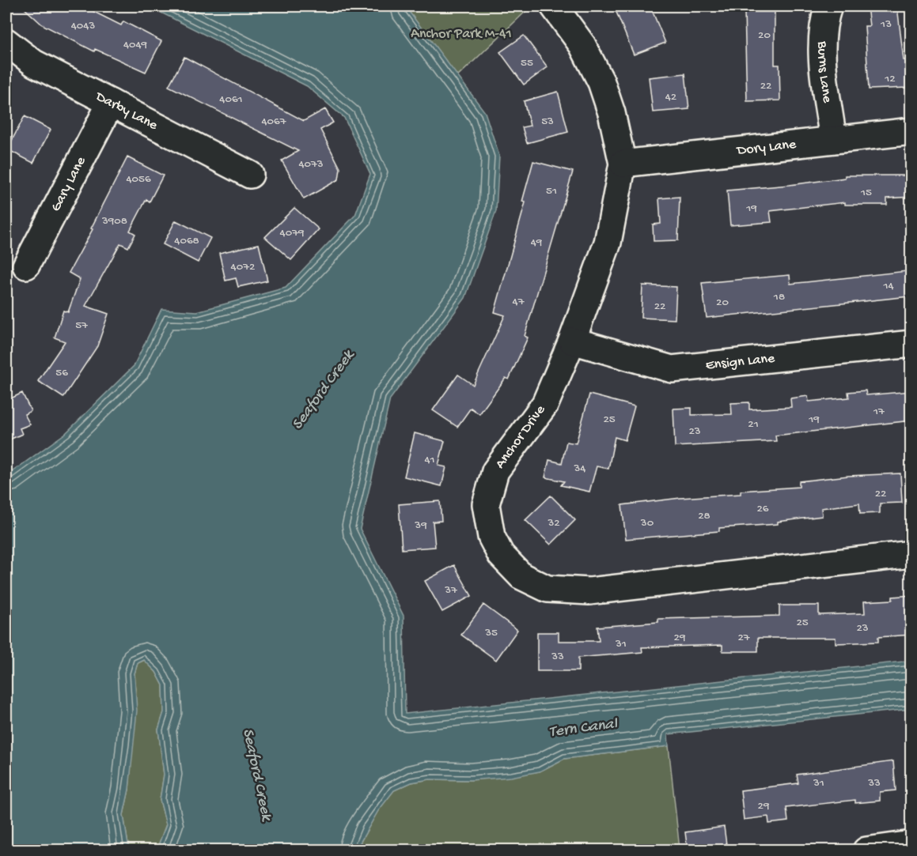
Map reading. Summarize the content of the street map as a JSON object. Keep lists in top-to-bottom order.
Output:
{
  "streets": {
    "street": [
      "Burns Lane",
      "Darby Lane",
      "Dory Lane",
      "Gary Lane",
      "Ensign Lane",
      "Anchor Drive"
    ]
  },
  "crossings": [
    ["Burns Lane", "Dory Lane"],
    ["Darby Lane", "Gary Lane"],
    ["Dory Lane", "Anchor Drive"],
    ["Ensign Lane", "Anchor Drive"]
  ],
  "water": ["Seaford Creek", "Tern Canal"],
  "parks": ["Anchor Park M-41"],
  "house_numbers": [
    "13",
    "4043",
    "20",
    "4049",
    "55",
    "12",
    "22",
    "42",
    "4061",
    "4067",
    "53",
    "4073",
    "4056",
    "51",
    "15",
    "19",
    "3908",
    "4079",
    "4068",
    "49",
    "4072",
    "14",
    "18",
    "47",
    "20",
    "22",
    "57",
    "56",
    "17",
    "25",
    "19",
    "21",
    "23",
    "41",
    "34",
    "22",
    "26",
    "28",
    "32",
    "30",
    "39",
    "37",
    "25",
    "23",
    "35",
    "29",
    "27",
    "31",
    "33",
    "31",
    "33",
    "29"
  ]
}
